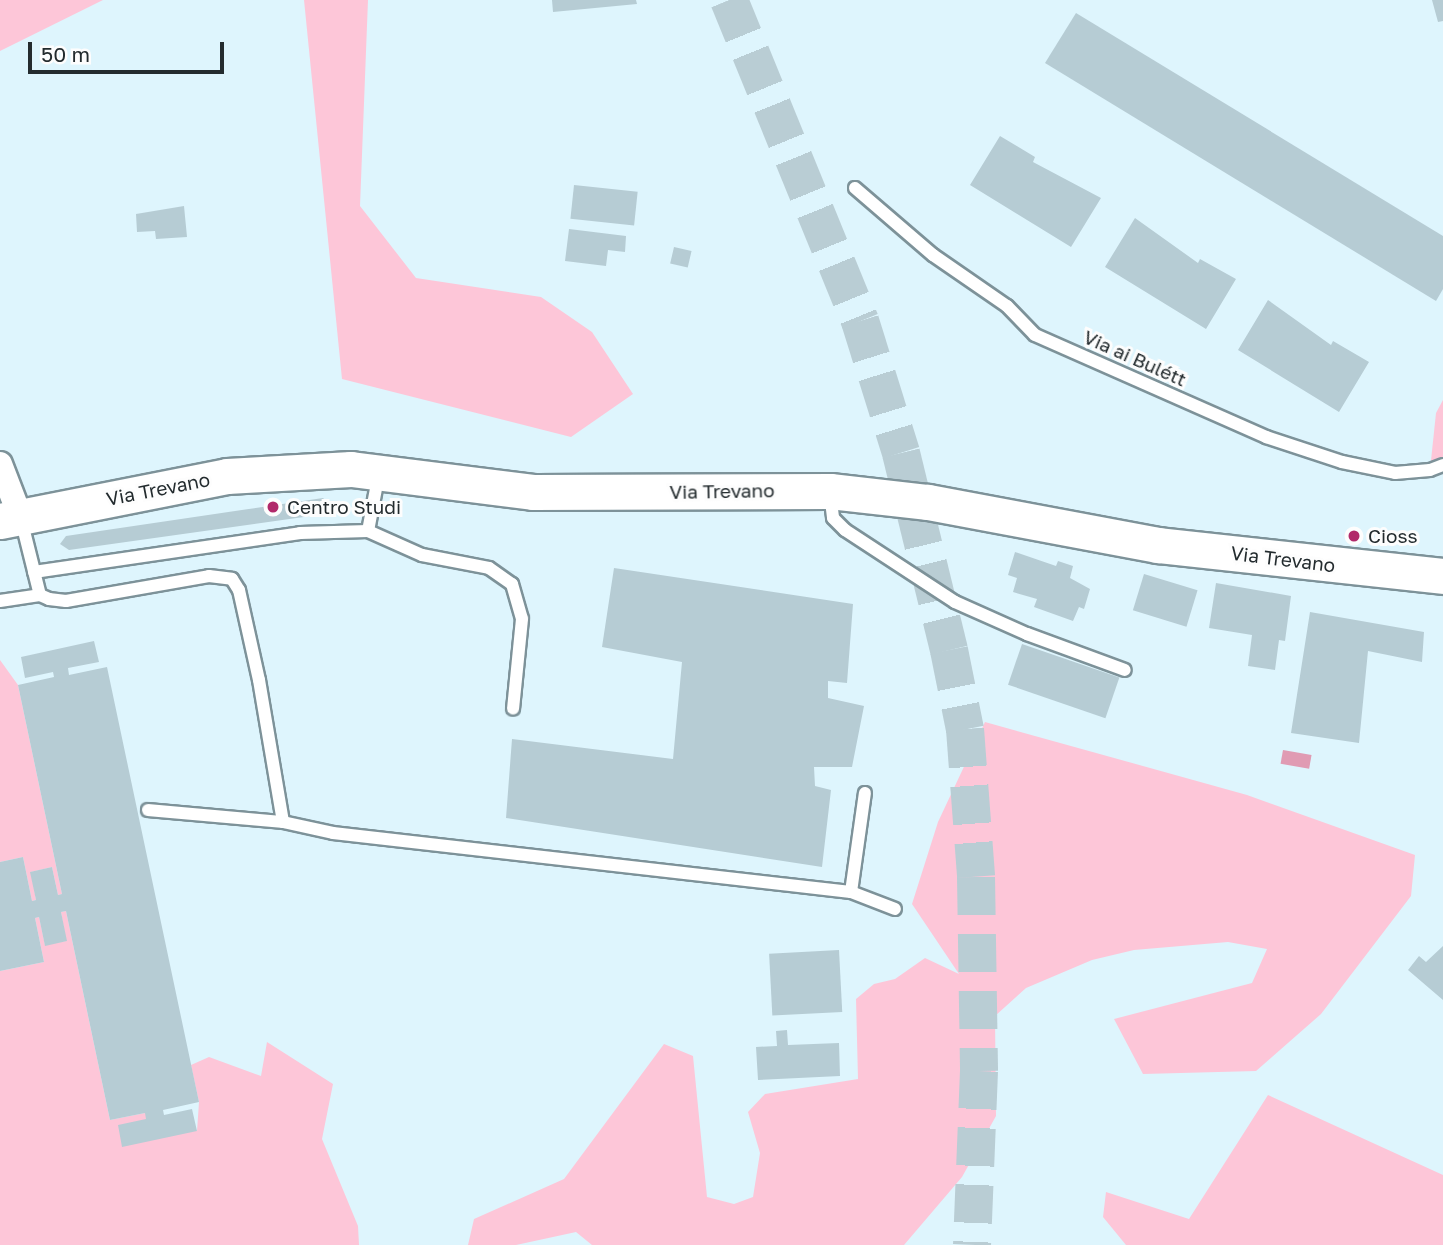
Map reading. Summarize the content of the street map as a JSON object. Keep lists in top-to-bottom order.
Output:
{
  "streets": {
    "main road": ["Via Trevano"],
    "lane": ["Via ai Bulétt"]
  },
  "places": ["Centro Studi", "Cioss"],
  "scale_bar": "50 m"
}
